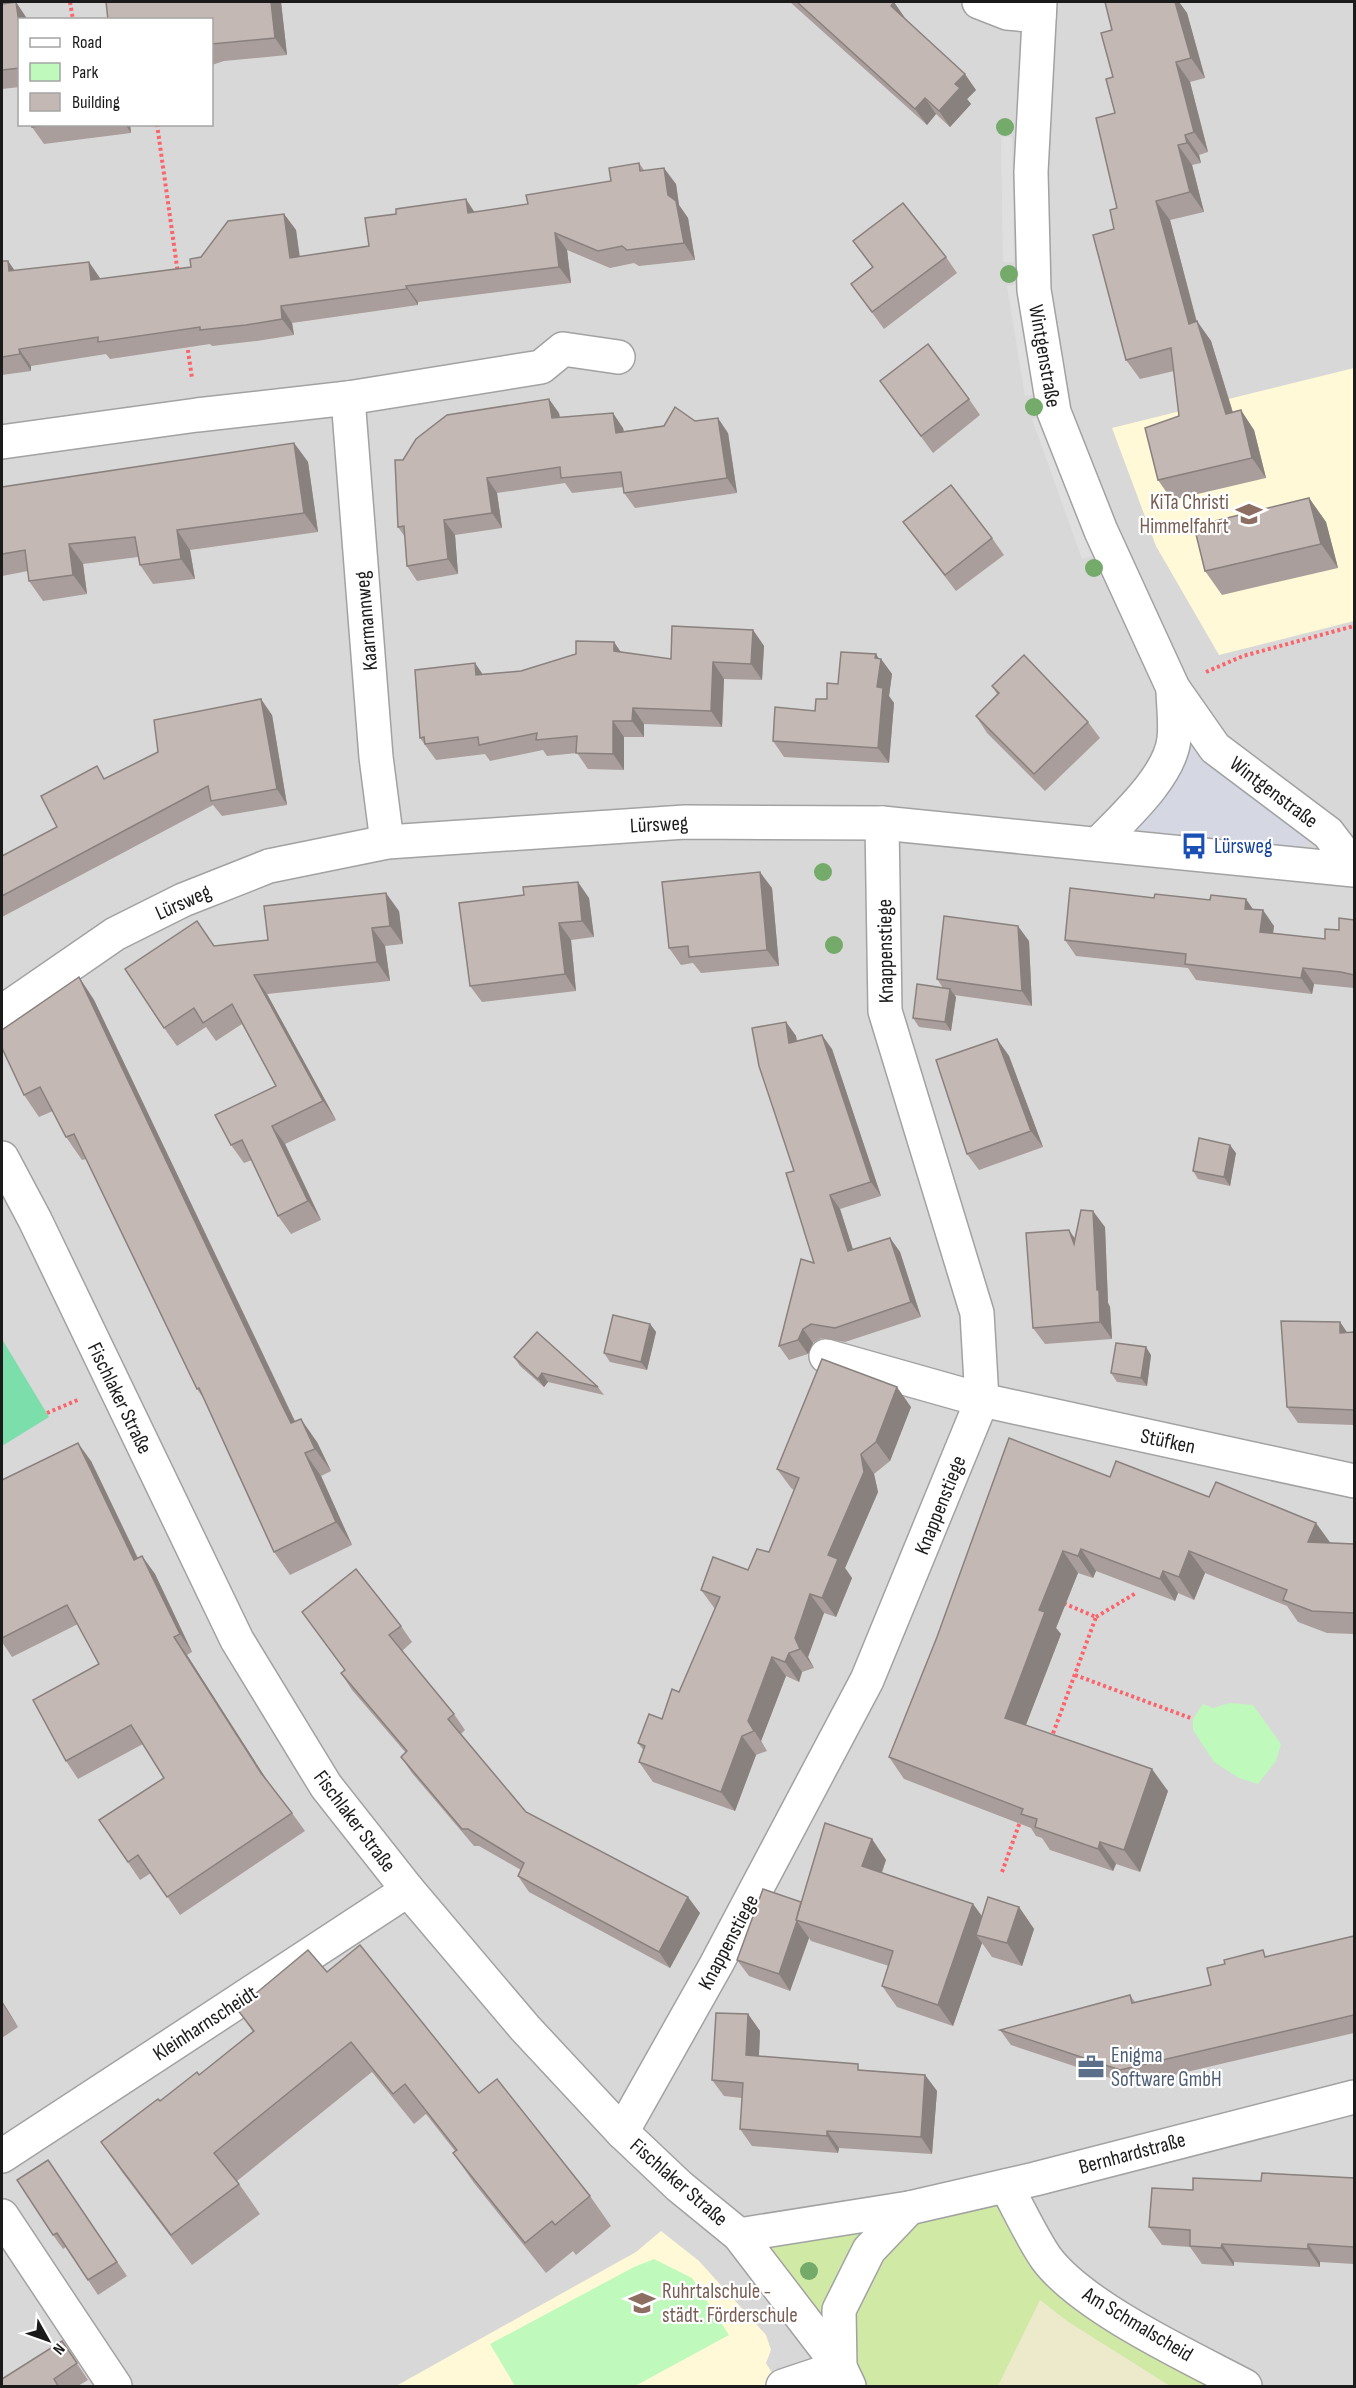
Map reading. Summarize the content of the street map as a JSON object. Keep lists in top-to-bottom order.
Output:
{
  "streets": {
    "street": [
      "Wintgenstraße",
      "Kaarmannweg",
      "Lürsweg",
      "Knappenstiege",
      "Fischlaker Straße",
      "Stüfken",
      "Kleinharnscheidt",
      "Bernhardstraße",
      "Am Schmalscheid"
    ]
  },
  "crossings": [
    ["Wintgenstraße", "Lürsweg"],
    ["Kaarmannweg", "Lürsweg"],
    ["Lürsweg", "Knappenstiege"],
    ["Knappenstiege", "Fischlaker Straße"],
    ["Knappenstiege", "Stüfken"],
    ["Fischlaker Straße", "Kleinharnscheidt"],
    ["Fischlaker Straße", "Bernhardstraße"],
    ["Bernhardstraße", "Am Schmalscheid"]
  ],
  "places": {
    "school or university": ["KiTa Christi Himmelfahrt", "Ruhrtalschule - städt. Förderschule"],
    "bus stop": ["Lürsweg"],
    "office": ["Enigma Software GmbH"]
  },
  "legend": ["Road", "Park", "Building"],
  "north": "bottom right"
}
